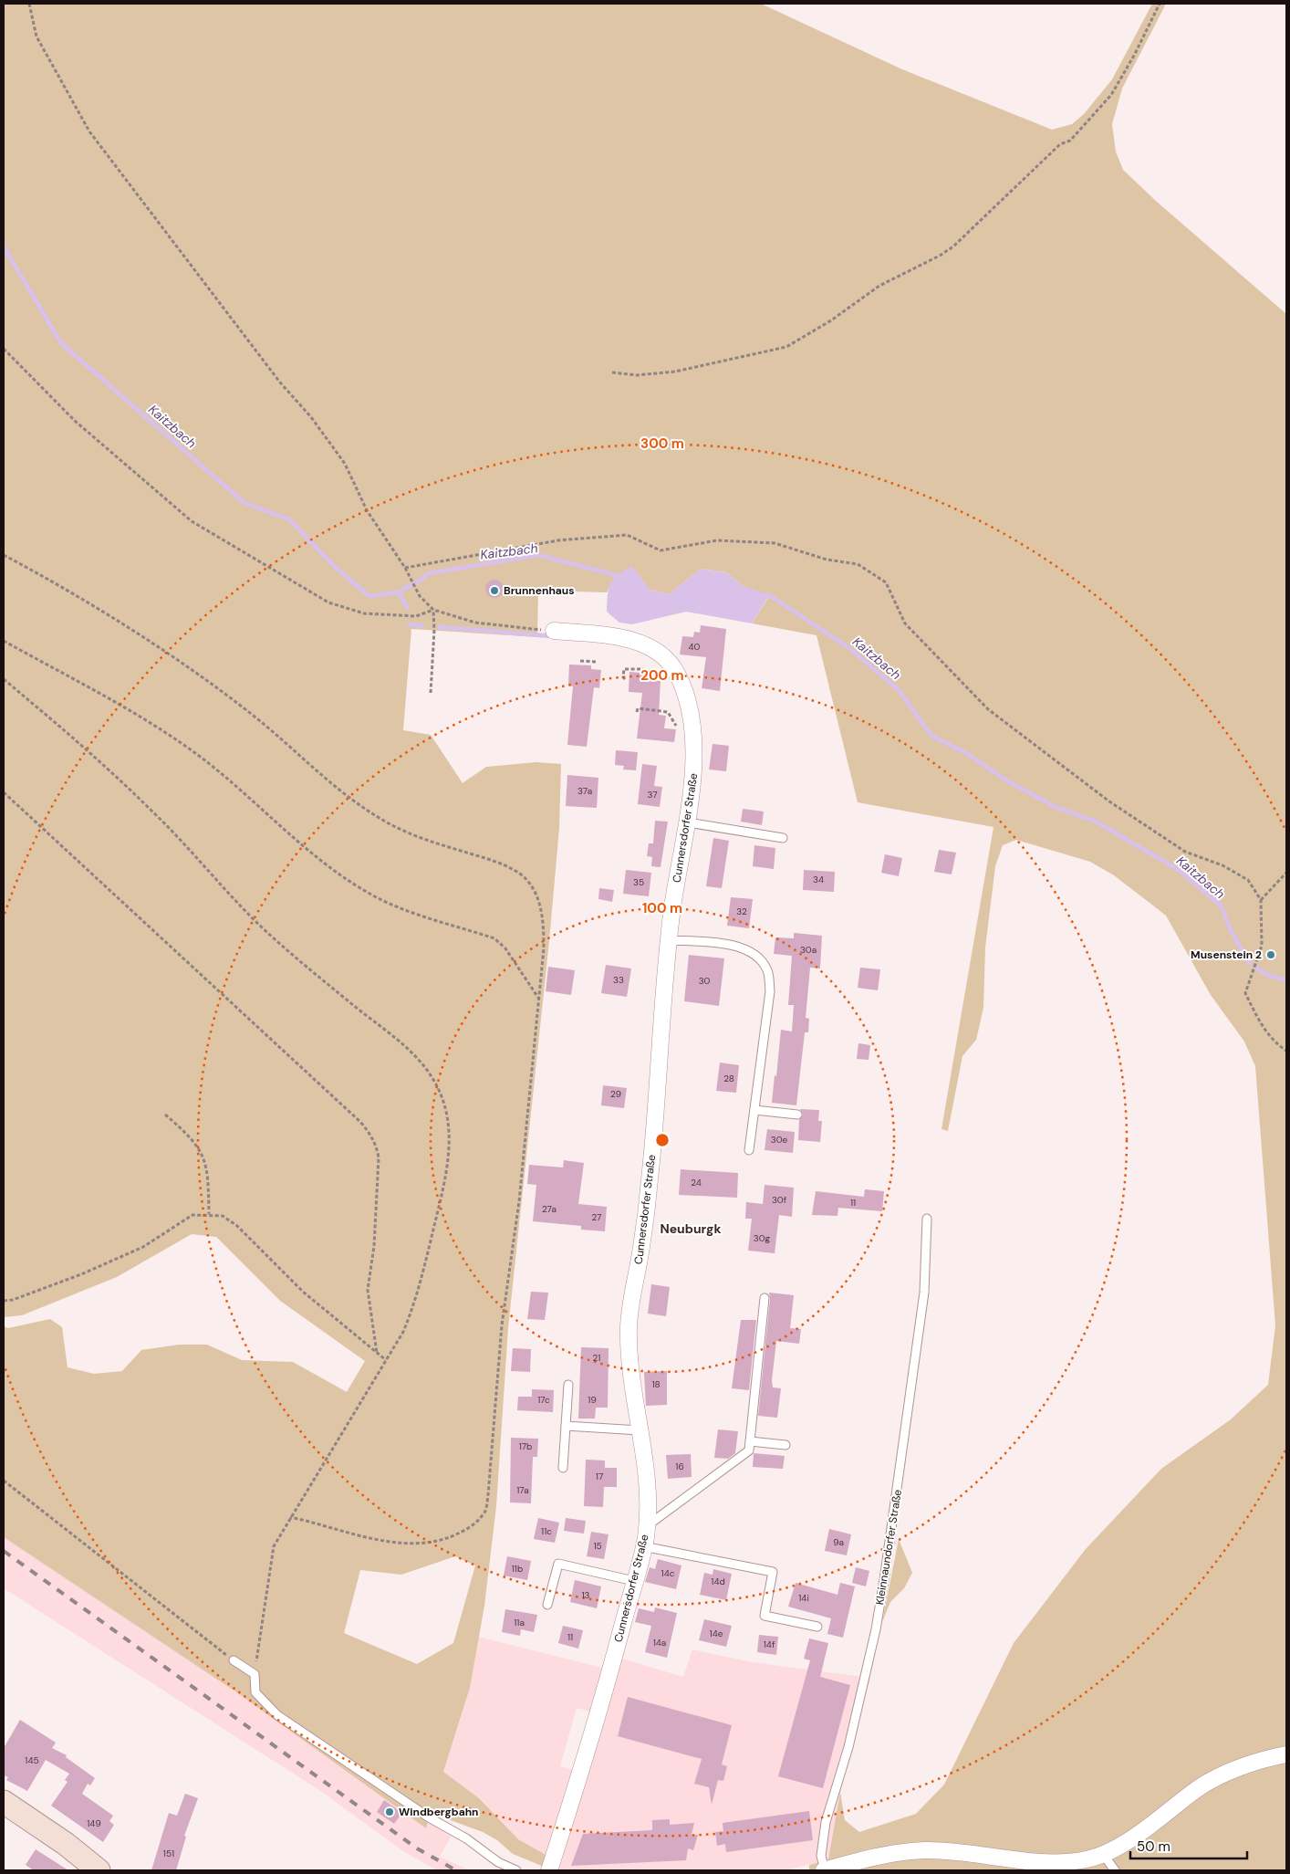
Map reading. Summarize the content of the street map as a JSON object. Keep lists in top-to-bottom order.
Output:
{
  "streets": {
    "street": ["Cunnersdorfer Straße", "Kleinnaundorfer Straße"]
  },
  "districts": ["Neuburgk"],
  "water": ["Kaitzbach"],
  "places": ["Brunnenhaus", "Musenstein 2", "Windbergbahn"],
  "house_numbers": [
    "40",
    "37a",
    "37",
    "34",
    "35",
    "32",
    "30a",
    "33",
    "30",
    "28",
    "29",
    "30e",
    "24",
    "30f",
    "11",
    "27a",
    "27",
    "30g",
    "21",
    "18",
    "17c",
    "19",
    "17b",
    "16",
    "17",
    "17a",
    "11c",
    "9a",
    "15",
    "11b",
    "14c",
    "14d",
    "13",
    "14i",
    "11a",
    "14e",
    "11",
    "14a",
    "14f",
    "145",
    "149",
    "151"
  ],
  "scale_bar": "50 m",
  "rings": ["300 m", "200 m", "100 m"]
}
